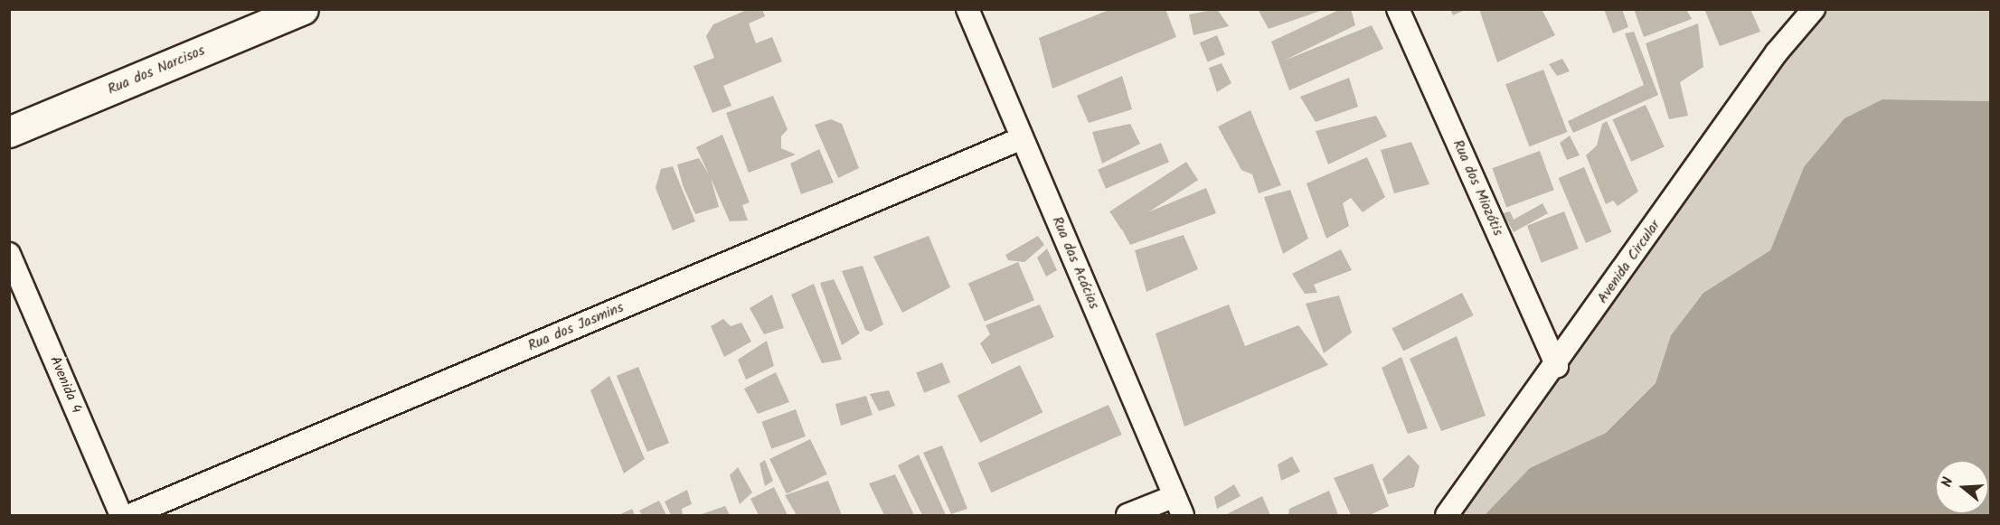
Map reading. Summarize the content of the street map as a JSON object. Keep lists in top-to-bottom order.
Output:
{
  "streets": {
    "street": [
      "Rua dos Narcisos",
      "Rua dos Miozótis",
      "Avenida Circular",
      "Rua das Acácias",
      "Rua dos Jasmins",
      "Avenida 4"
    ]
  },
  "crossings": [
    ["Rua dos Miozótis", "Avenida Circular"],
    ["Rua das Acácias", "Rua dos Jasmins"]
  ],
  "north": "left"
}
